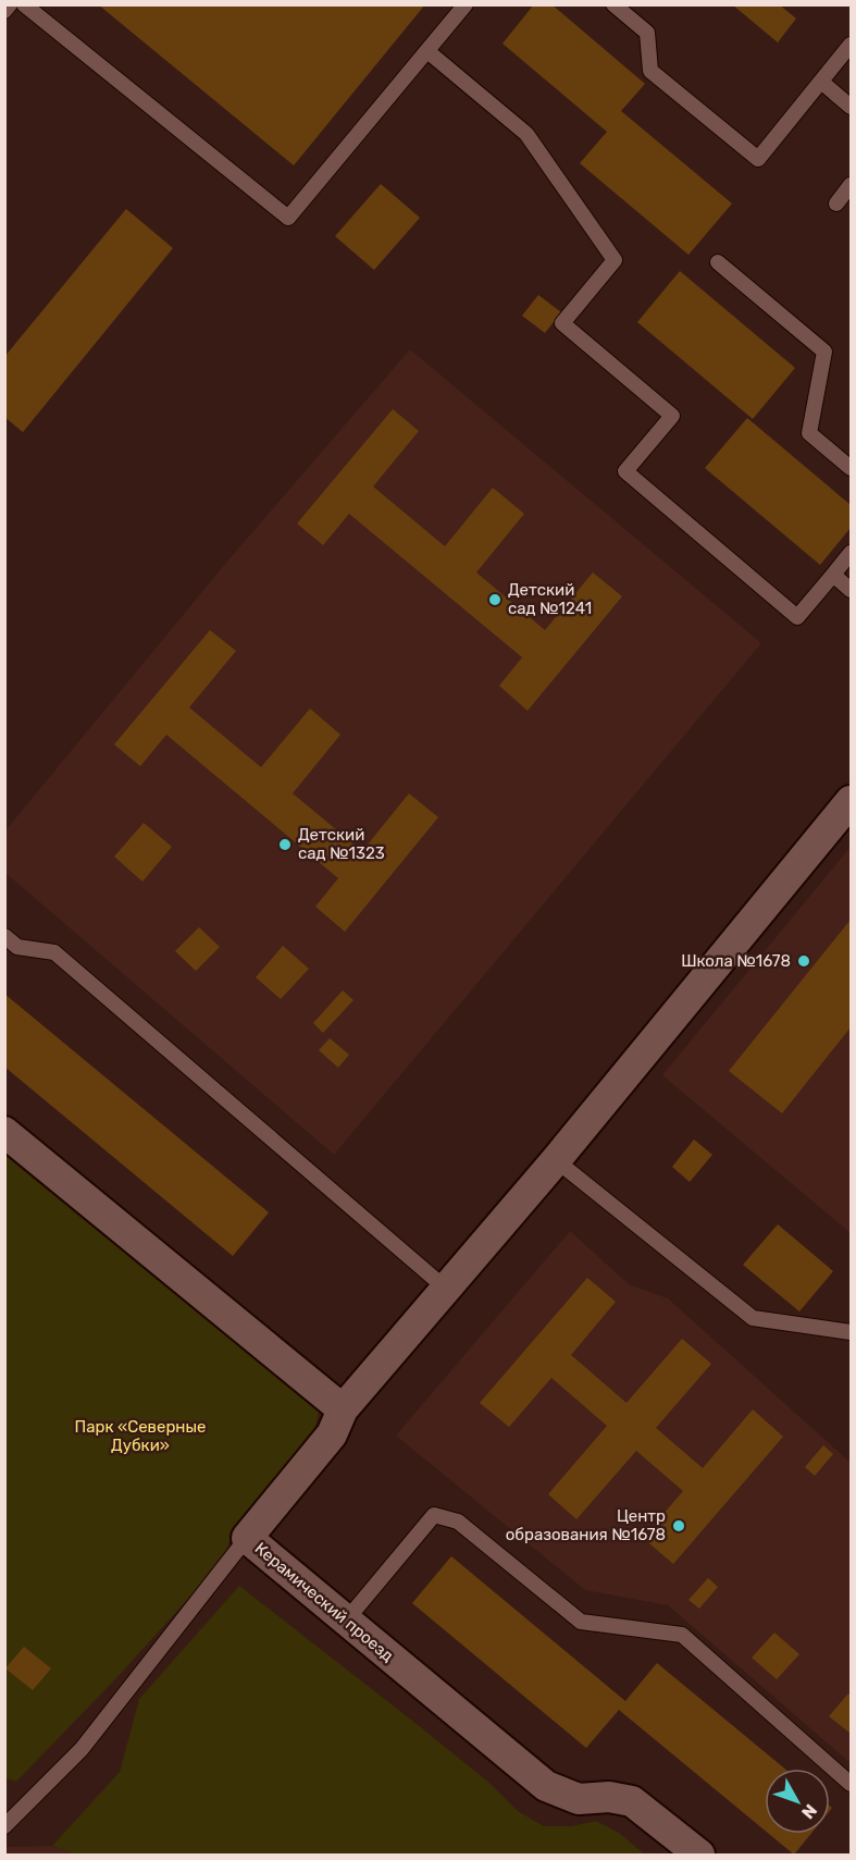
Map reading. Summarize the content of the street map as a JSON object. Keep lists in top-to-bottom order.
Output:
{
  "streets": {
    "street": ["Керамический проезд"]
  },
  "parks": ["Парк «Северные Дубки»"],
  "places": [
    "Детский сад №1241",
    "Детский сад №1323",
    "Школа №1678",
    "Центр образования №1678"
  ],
  "north": "bottom right"
}
